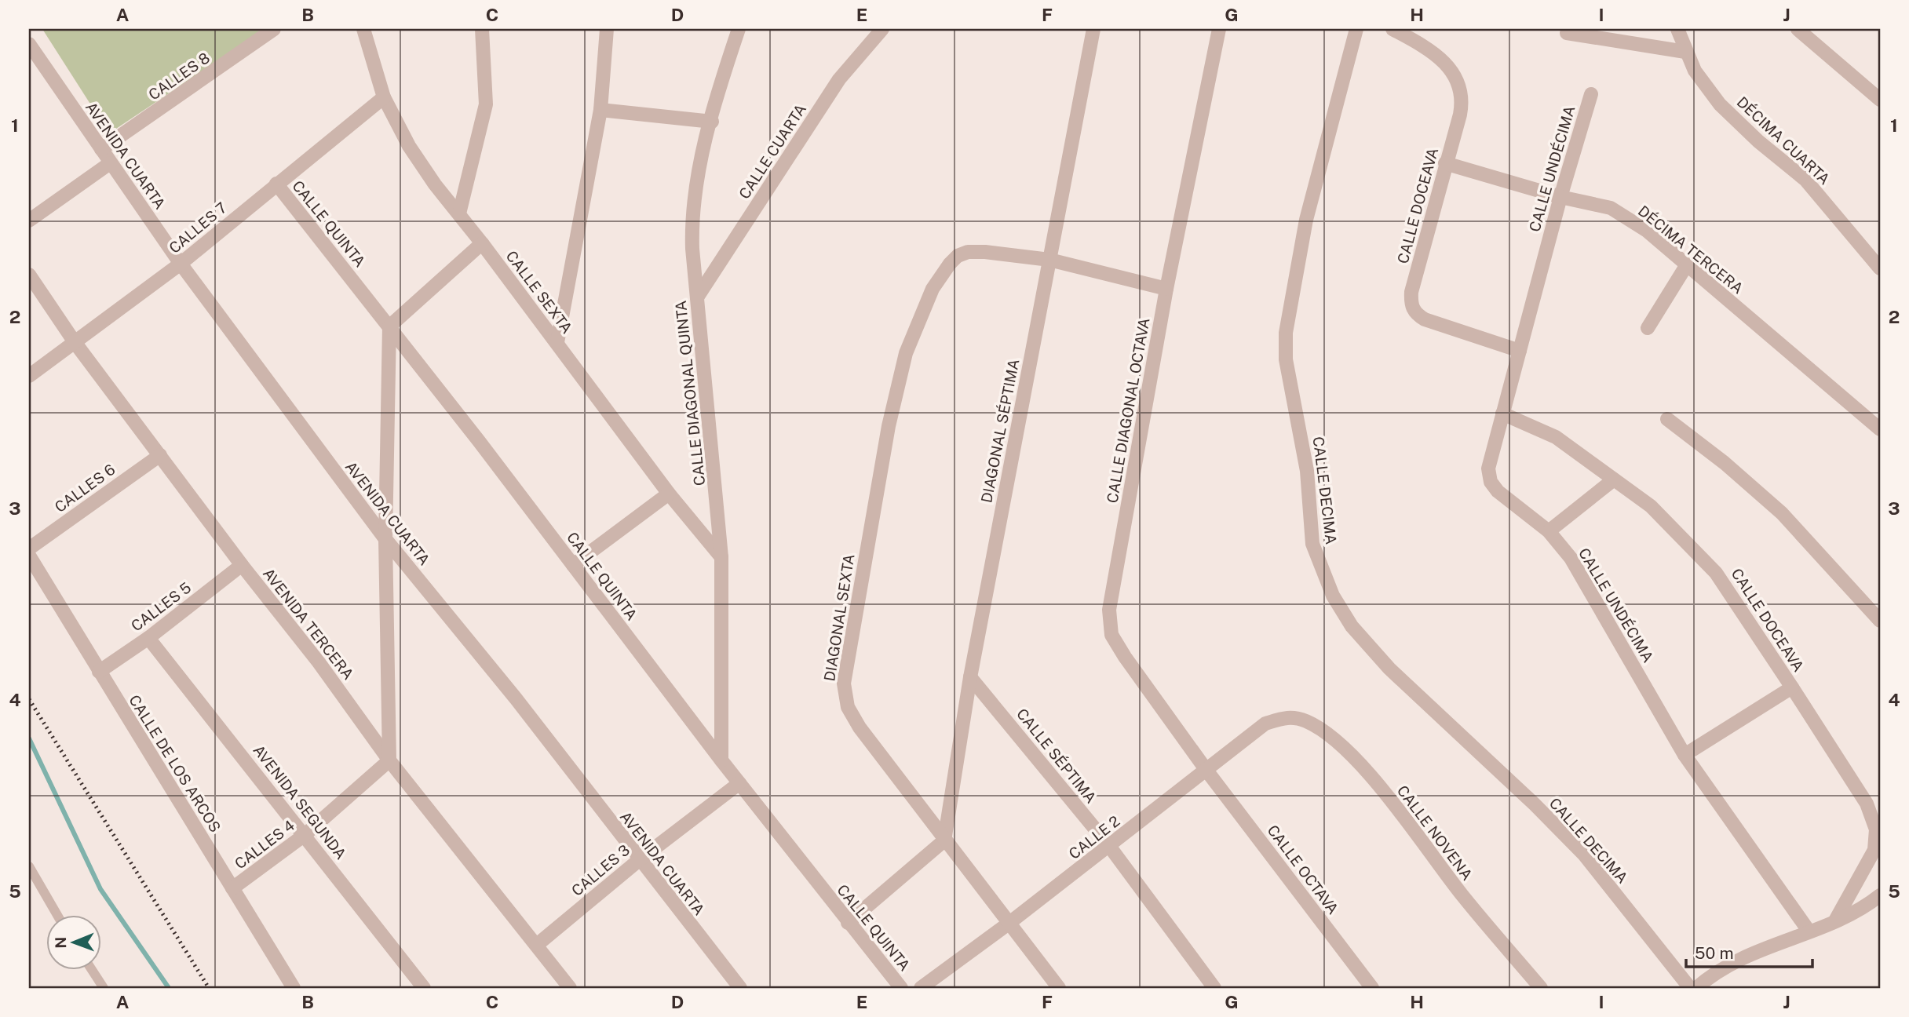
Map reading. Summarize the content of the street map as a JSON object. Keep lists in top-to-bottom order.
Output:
{
  "streets": {
    "street": [
      "CALLES 8",
      "DÉCIMA CUARTA",
      "CALLE CUARTA",
      "AVENIDA CUARTA",
      "CALLE UNDÉCIMA",
      "CALLE DOCEAVA",
      "CALLE QUINTA",
      "CALLES 7",
      "DÉCIMA TERCERA",
      "CALLE SEXTA",
      "CALLE DIAGONAL QUINTA",
      "CALLE DIAGONAL OCTAVA",
      "DIAGONAL SÉPTIMA",
      "CALLES 6",
      "CALLE DECIMA",
      "CALLES 5",
      "DIAGONAL SEXTA",
      "AVENIDA TERCERA",
      "CALLE SÉPTIMA",
      "CALLE DE LOS ARCOS",
      "AVENIDA SEGUNDA",
      "CALLE NOVENA",
      "CALLE 2",
      "CALLES 4",
      "CALLE OCTAVA",
      "CALLES 3"
    ]
  },
  "crossings": [
    ["CALLES 8", "AVENIDA CUARTA"],
    ["CALLE CUARTA", "CALLE DIAGONAL QUINTA"],
    ["AVENIDA CUARTA", "CALLES 7"],
    ["AVENIDA CUARTA", "CALLES 3"],
    ["CALLE UNDÉCIMA", "CALLE DOCEAVA"],
    ["CALLE UNDÉCIMA", "DÉCIMA TERCERA"],
    ["CALLE DOCEAVA", "DÉCIMA TERCERA"],
    ["CALLE QUINTA", "CALLES 7"],
    ["CALLE QUINTA", "CALLE DIAGONAL QUINTA"],
    ["CALLE QUINTA", "CALLES 3"],
    ["CALLES 7", "CALLE SEXTA"],
    ["CALLES 7", "AVENIDA TERCERA"],
    ["CALLE SEXTA", "CALLE DIAGONAL QUINTA"],
    ["CALLE DIAGONAL OCTAVA", "DIAGONAL SEXTA"],
    ["CALLE DIAGONAL OCTAVA", "CALLE 2"],
    ["CALLE DIAGONAL OCTAVA", "CALLE OCTAVA"],
    ["DIAGONAL SÉPTIMA", "DIAGONAL SEXTA"],
    ["DIAGONAL SÉPTIMA", "CALLE SÉPTIMA"],
    ["CALLES 6", "AVENIDA TERCERA"],
    ["CALLES 5", "AVENIDA TERCERA"],
    ["CALLES 5", "CALLE DE LOS ARCOS"],
    ["CALLES 5", "AVENIDA SEGUNDA"],
    ["DIAGONAL SEXTA", "CALLE 2"],
    ["AVENIDA TERCERA", "CALLES 4"],
    ["AVENIDA TERCERA", "CALLES 3"],
    ["CALLE SÉPTIMA", "CALLE 2"],
    ["CALLE DE LOS ARCOS", "CALLES 4"],
    ["AVENIDA SEGUNDA", "CALLES 4"],
    ["CALLE NOVENA", "CALLE 2"],
    ["CALLE 2", "CALLE OCTAVA"]
  ],
  "scale_bar": "50 m",
  "north": "left",
  "grid": {
    "columns": [
      "A",
      "B",
      "C",
      "D",
      "E",
      "F",
      "G",
      "H",
      "I",
      "J"
    ],
    "rows": [
      "1",
      "2",
      "3",
      "4",
      "5"
    ]
  }
}
